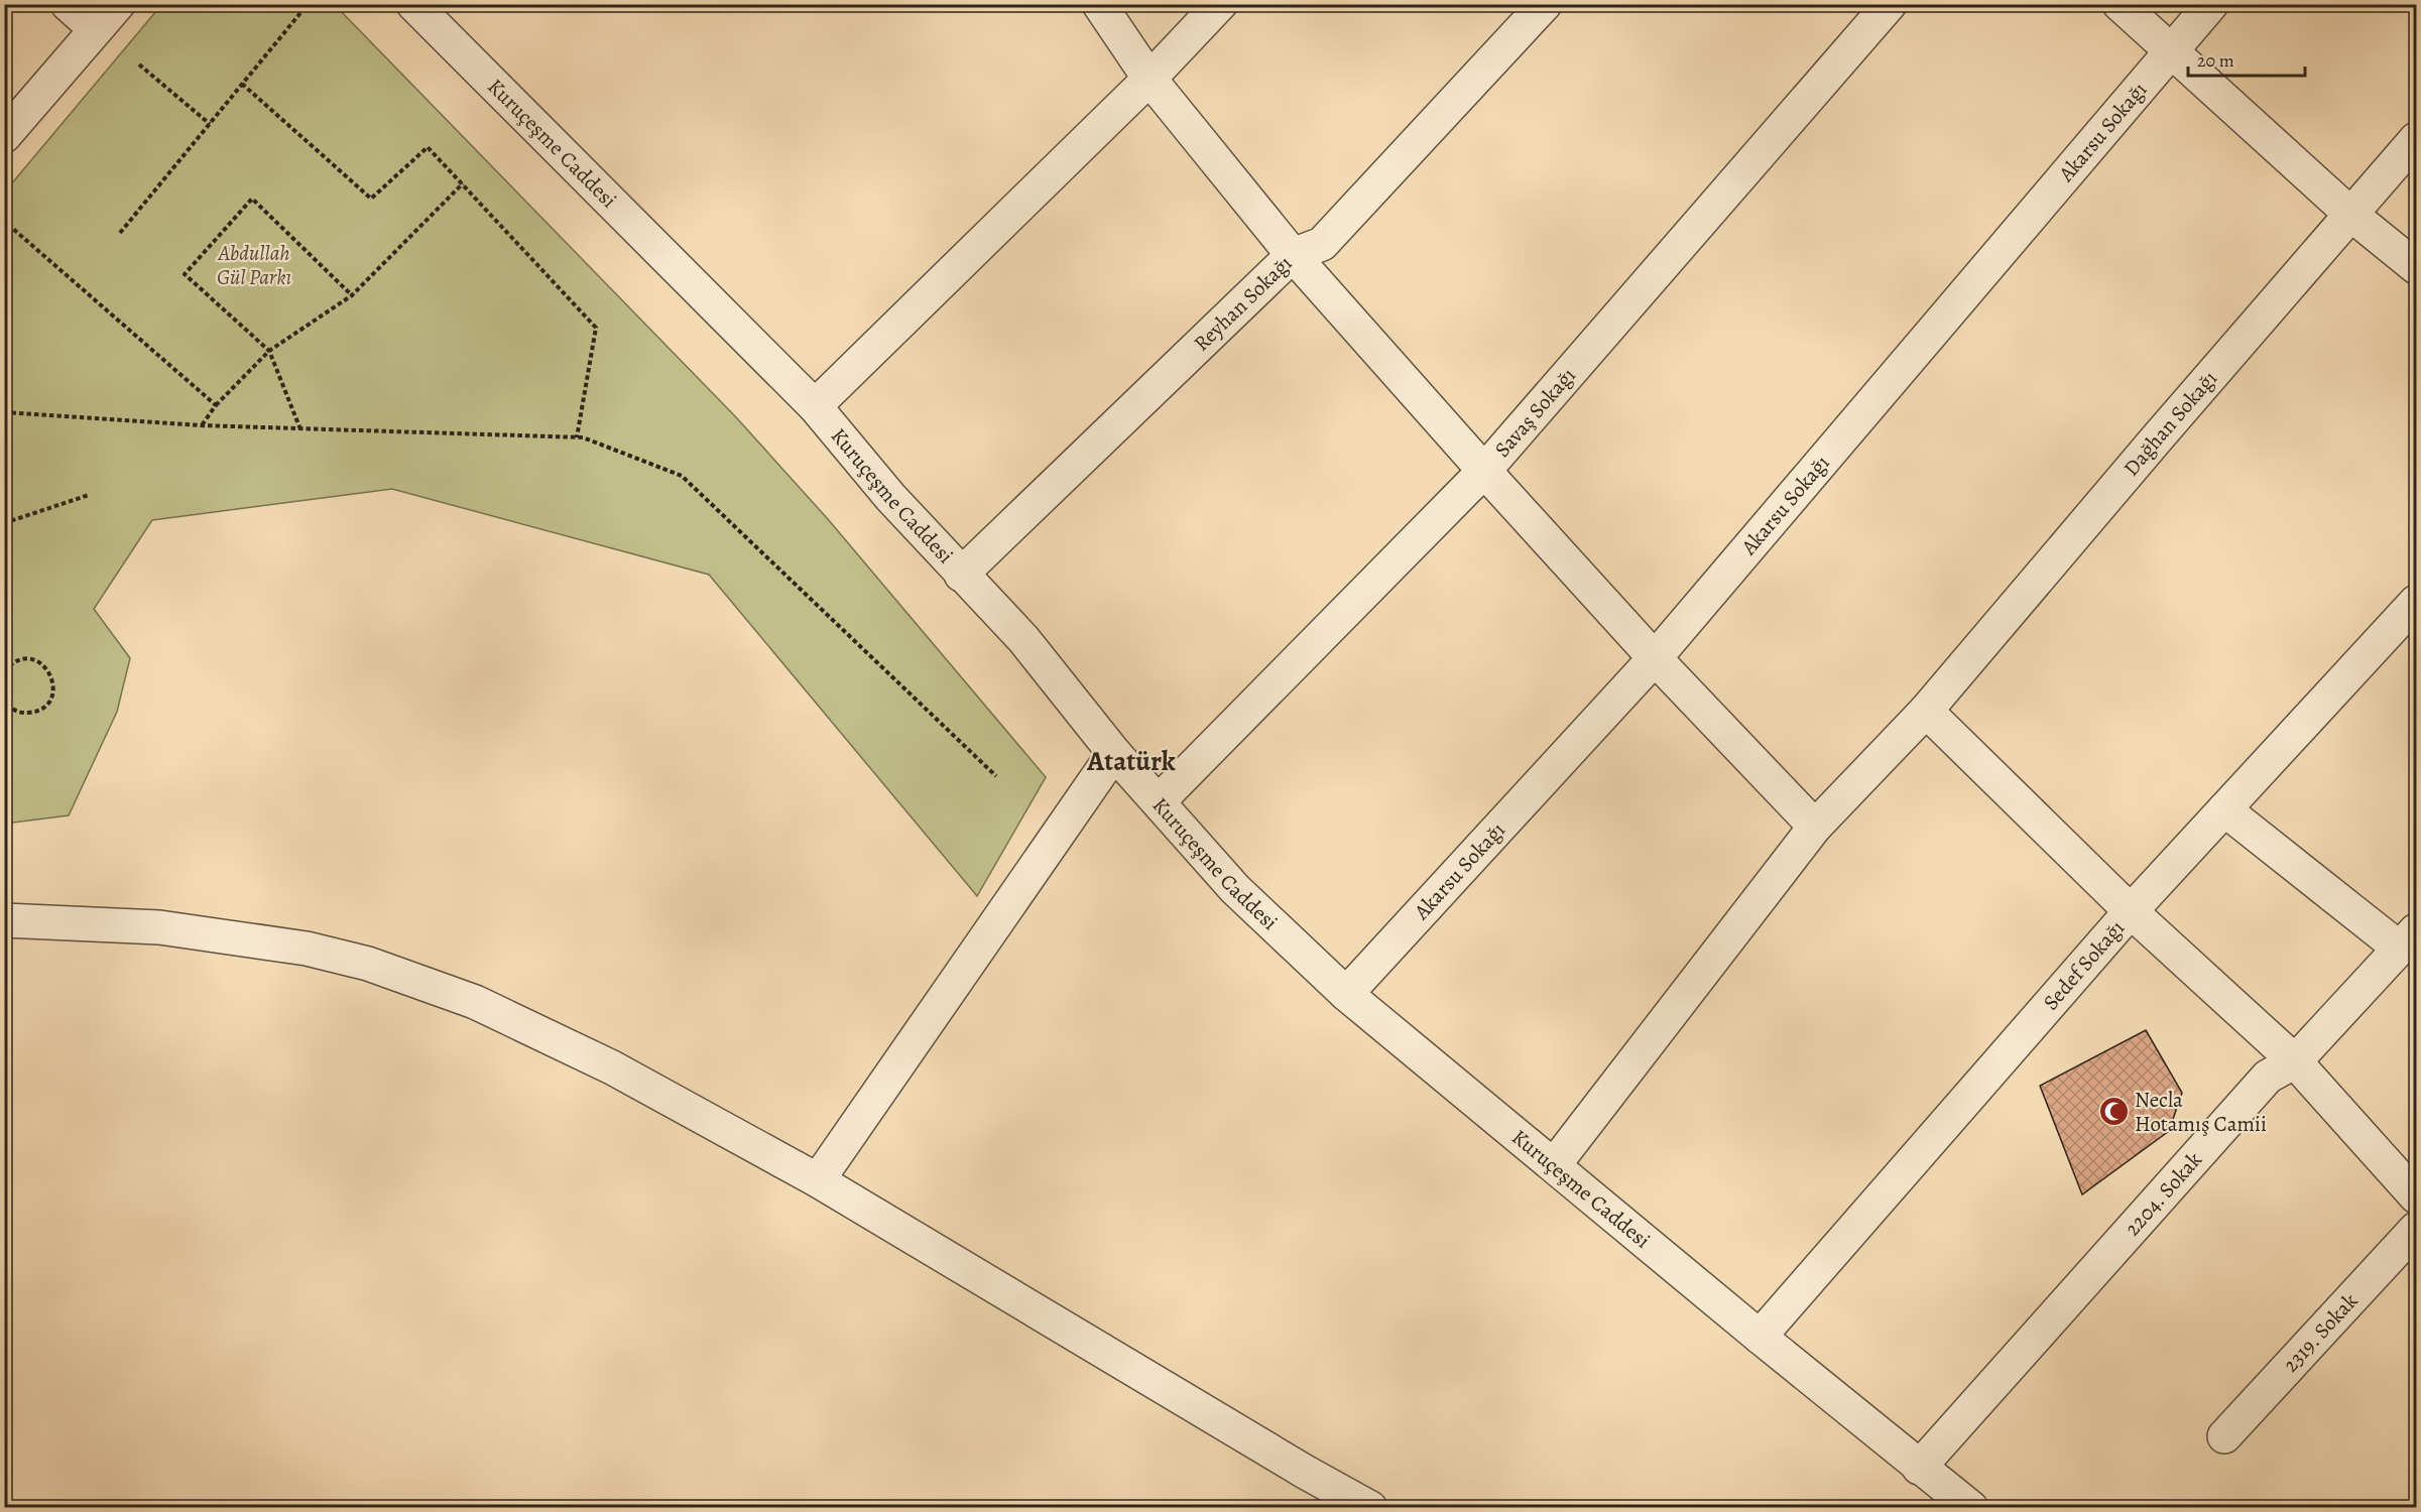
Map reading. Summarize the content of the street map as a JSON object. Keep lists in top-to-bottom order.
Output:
{
  "streets": {
    "street": [
      "Akarsu Sokağı",
      "Kuruçeşme Caddesi",
      "Reyhan Sokağı",
      "Savaş Sokağı",
      "Dağhan Sokağı",
      "Sedef Sokağı",
      "2204. Sokak",
      "2319. Sokak"
    ]
  },
  "crossings": [
    ["Akarsu Sokağı", "Kuruçeşme Caddesi"],
    ["Kuruçeşme Caddesi", "Reyhan Sokağı"],
    ["Kuruçeşme Caddesi", "Savaş Sokağı"],
    ["Kuruçeşme Caddesi", "Dağhan Sokağı"],
    ["Kuruçeşme Caddesi", "Sedef Sokağı"],
    ["Kuruçeşme Caddesi", "2204. Sokak"]
  ],
  "districts": ["Atatürk"],
  "parks": ["Abdullah Gül Parkı"],
  "places": {
    "mosque": ["Necla Hotamış Camii"]
  },
  "scale_bar": "20 m"
}
